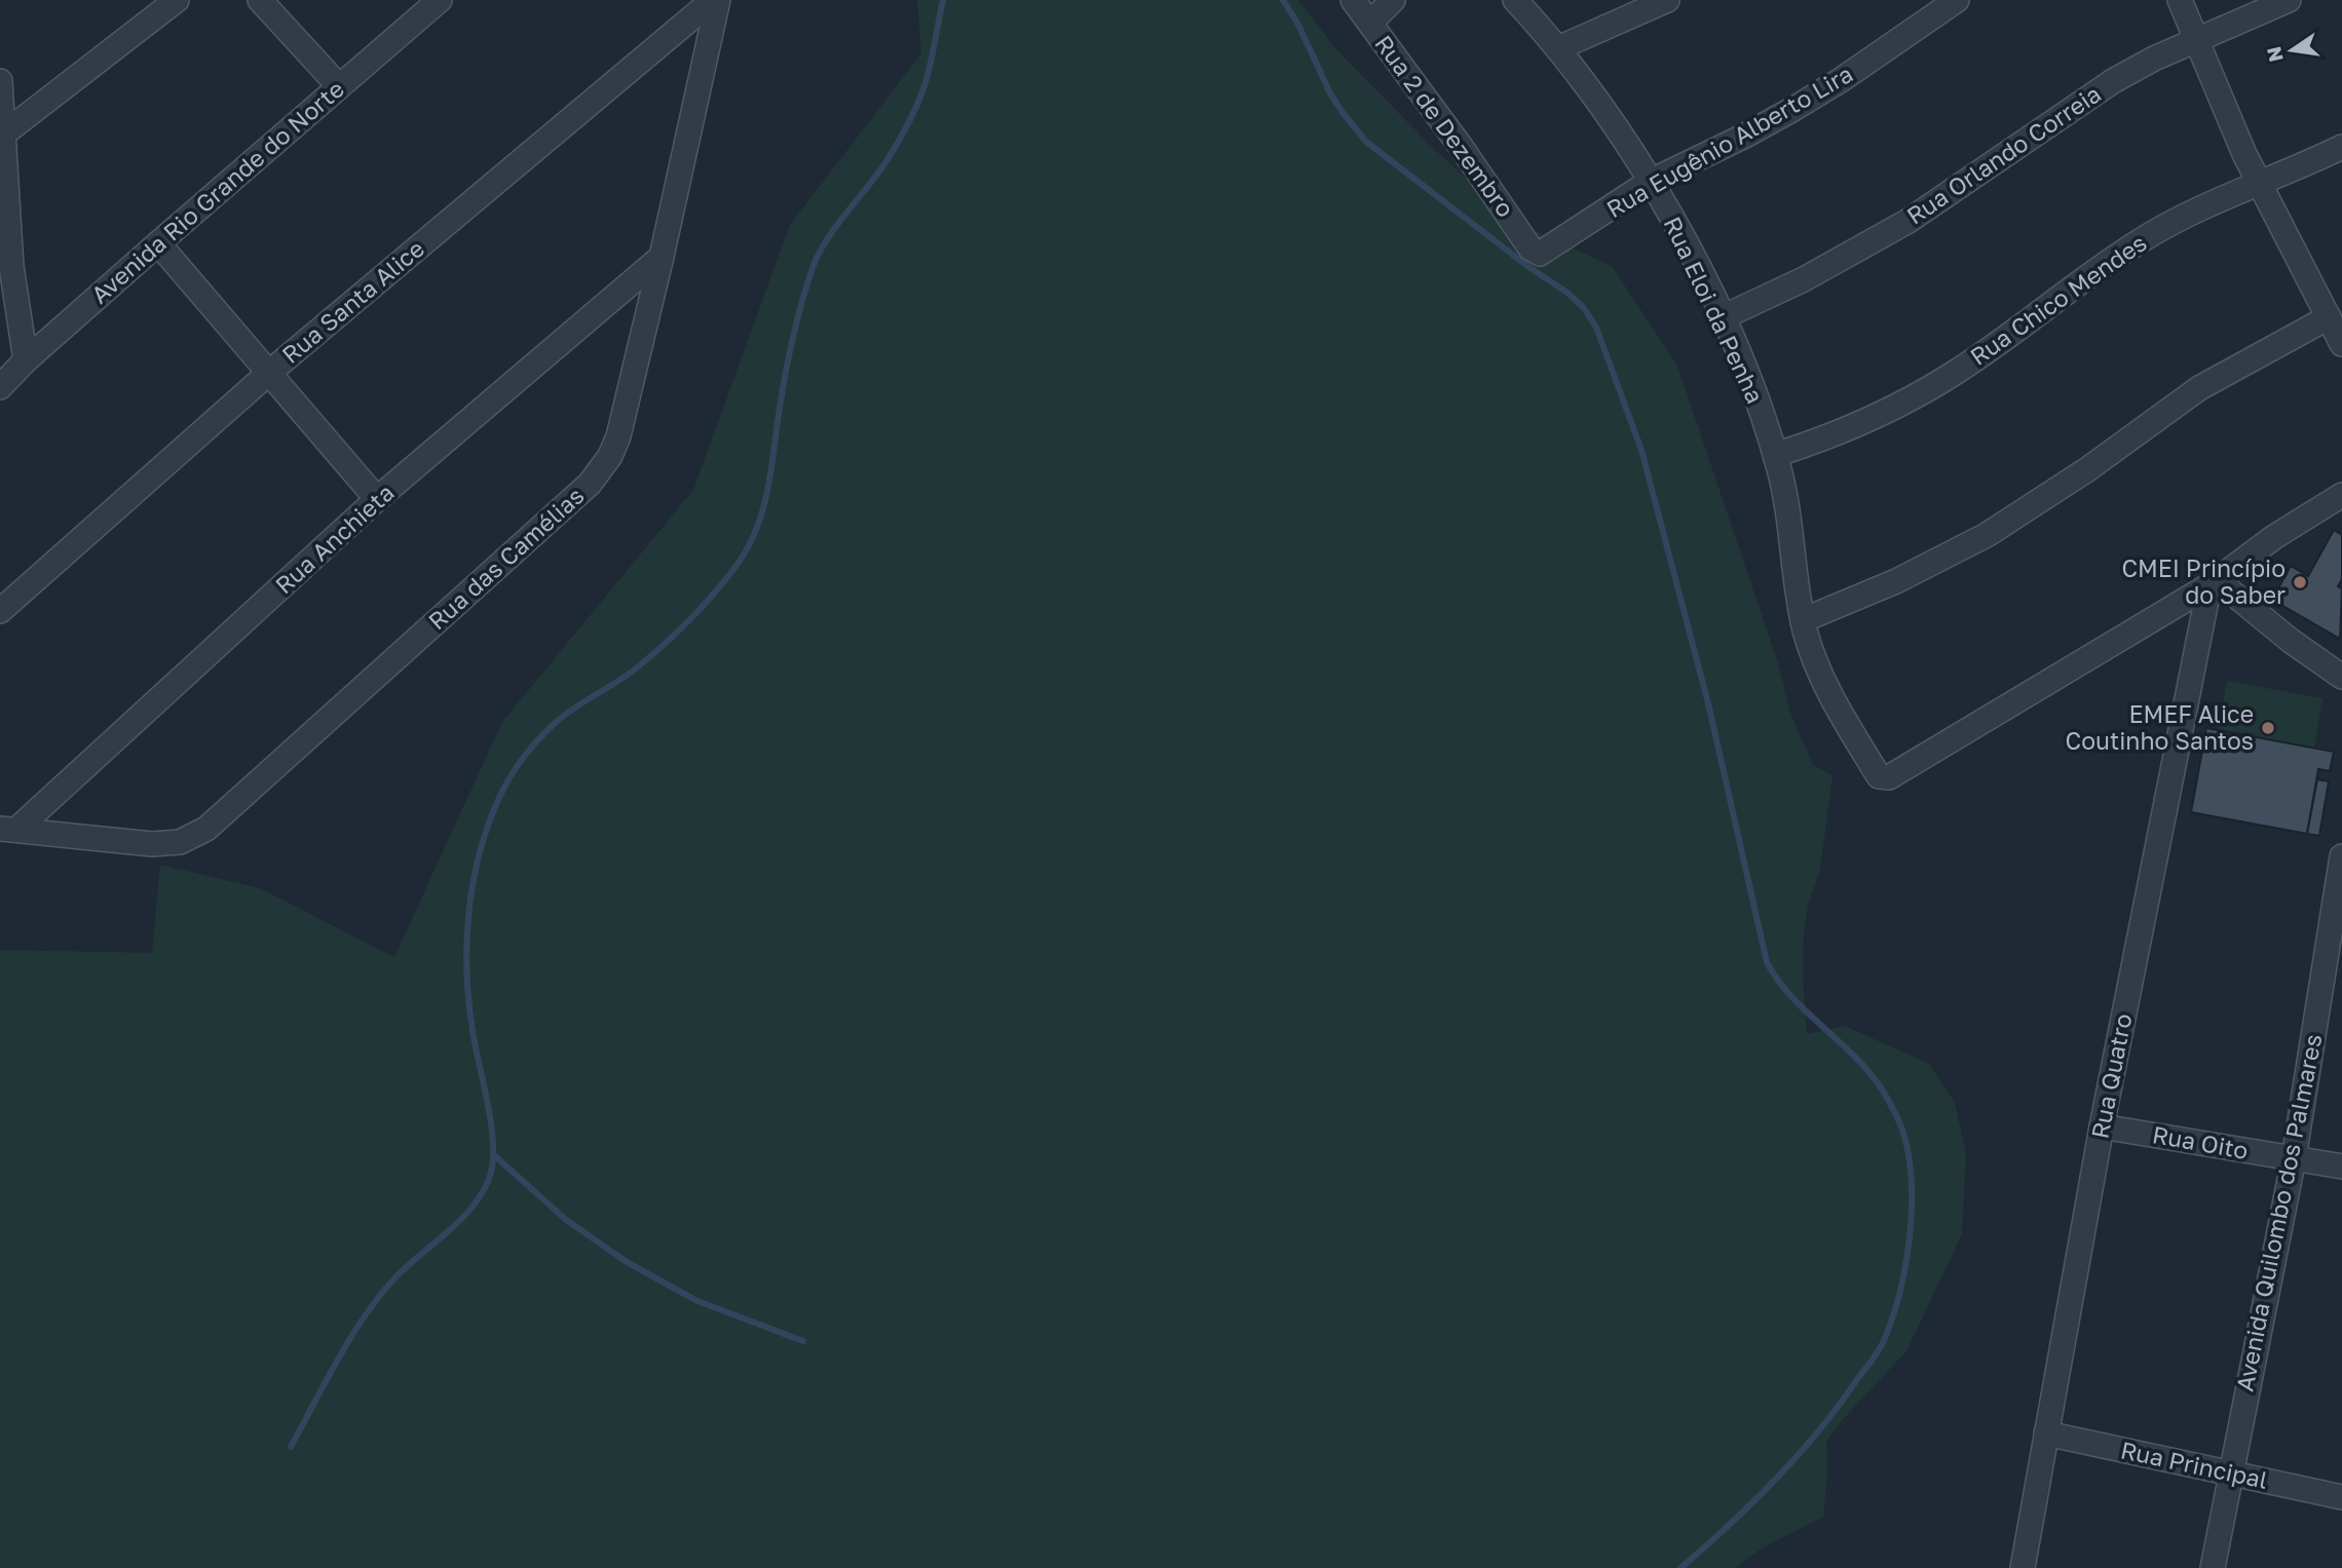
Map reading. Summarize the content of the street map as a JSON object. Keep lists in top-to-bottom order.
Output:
{
  "streets": {
    "street": [
      "Rua 2 de Dezembro",
      "Rua Eugênio Alberto Lira",
      "Rua Orlando Correia",
      "Avenida Rio Grande do Norte",
      "Rua Chico Mendes",
      "Rua Santa Alice",
      "Rua Eloi da Penha",
      "Rua Anchieta",
      "Rua das Camélias",
      "Rua Quatro",
      "Rua Oito",
      "Avenida Quilombo dos Palmares",
      "Rua Principal"
    ]
  },
  "crossings": [
    ["Rua 2 de Dezembro", "Rua Eugênio Alberto Lira"],
    ["Rua Eugênio Alberto Lira", "Rua Eloi da Penha"],
    ["Rua Orlando Correia", "Rua Eloi da Penha"],
    ["Rua Chico Mendes", "Rua Eloi da Penha"],
    ["Rua Santa Alice", "Rua das Camélias"],
    ["Rua Eloi da Penha", "Rua Quatro"],
    ["Rua Anchieta", "Rua das Camélias"],
    ["Rua Quatro", "Rua Oito"],
    ["Rua Quatro", "Rua Principal"],
    ["Rua Oito", "Avenida Quilombo dos Palmares"],
    ["Avenida Quilombo dos Palmares", "Rua Principal"]
  ],
  "places": ["CMEI Princípio do Saber", "EMEF Alice Coutinho Santos"],
  "north": "left"
}
